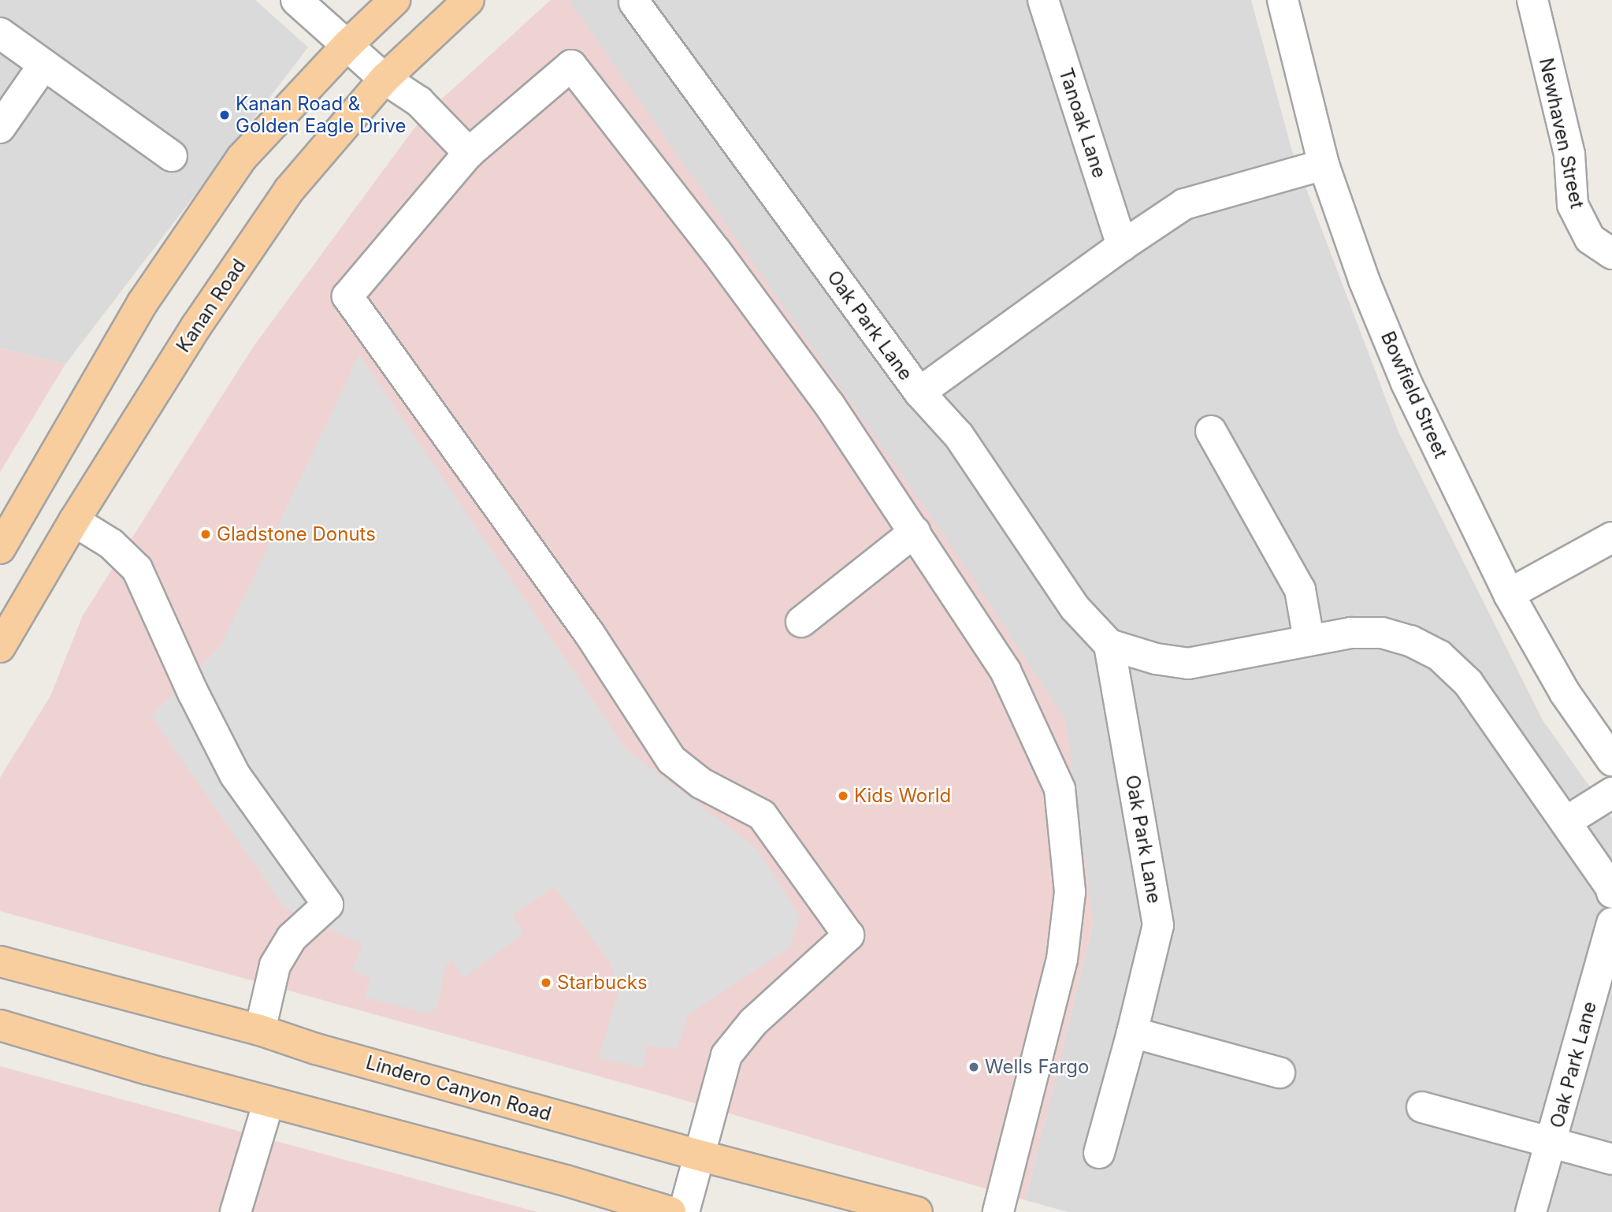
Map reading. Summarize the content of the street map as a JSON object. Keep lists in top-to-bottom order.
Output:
{
  "streets": {
    "main road": ["Kanan Road", "Lindero Canyon Road"],
    "street": [
      "Tanoak Lane",
      "Newhaven Street",
      "Oak Park Lane",
      "Bowfield Street"
    ]
  },
  "places": [
    "Kanan Road & Golden Eagle Drive",
    "Gladstone Donuts",
    "Kids World",
    "Starbucks",
    "Wells Fargo"
  ]
}
